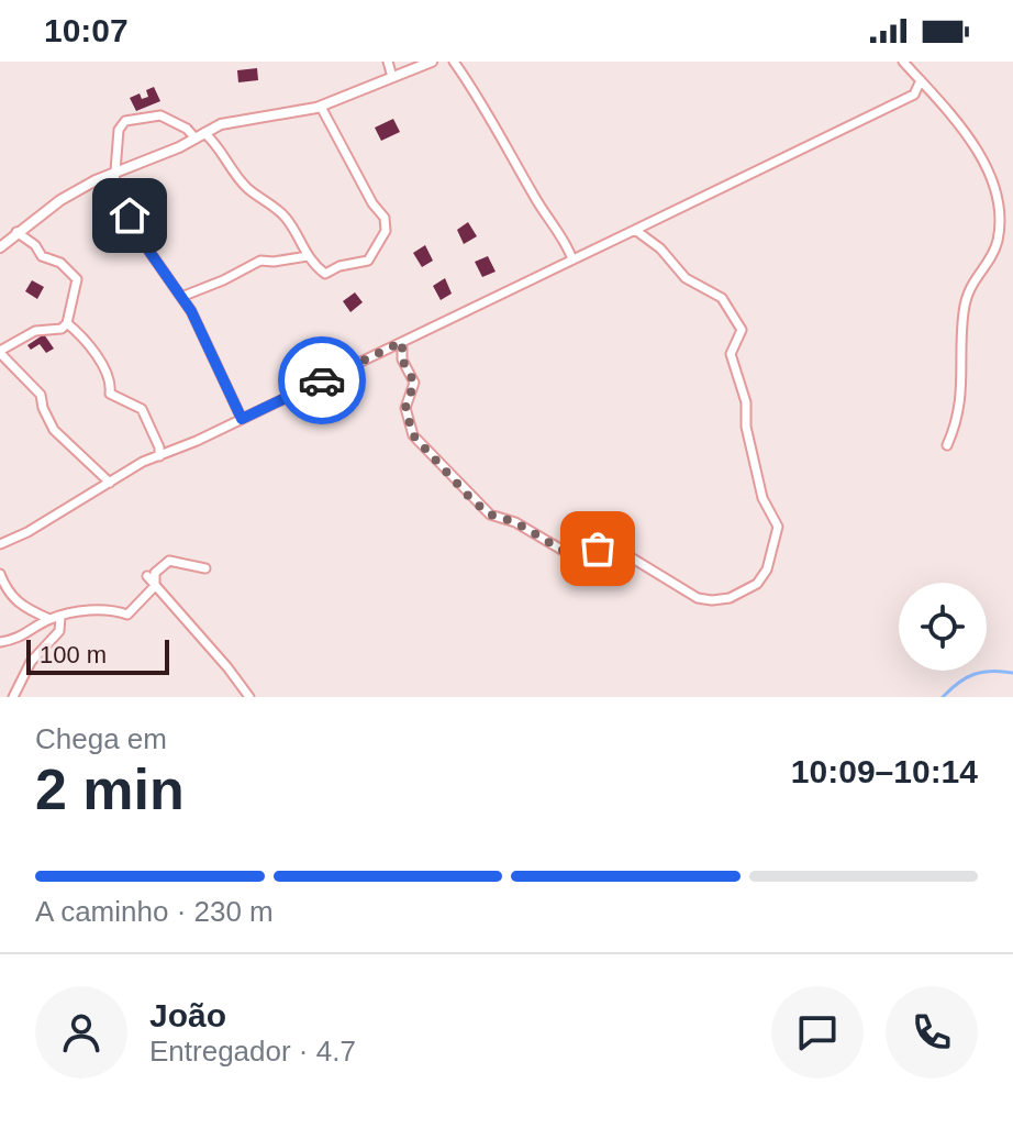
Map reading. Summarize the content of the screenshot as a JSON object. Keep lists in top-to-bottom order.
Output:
{
  "scale_bar": "100 m",
  "page": {
    "status": "10:07",
    "scale": "100 m",
    "heading": ["2 min", "Chega em", "10:09–10:14"],
    "panel": ["João", "Entregador · 4.7"],
    "bar": "A caminho · 230 m"
  }
}
